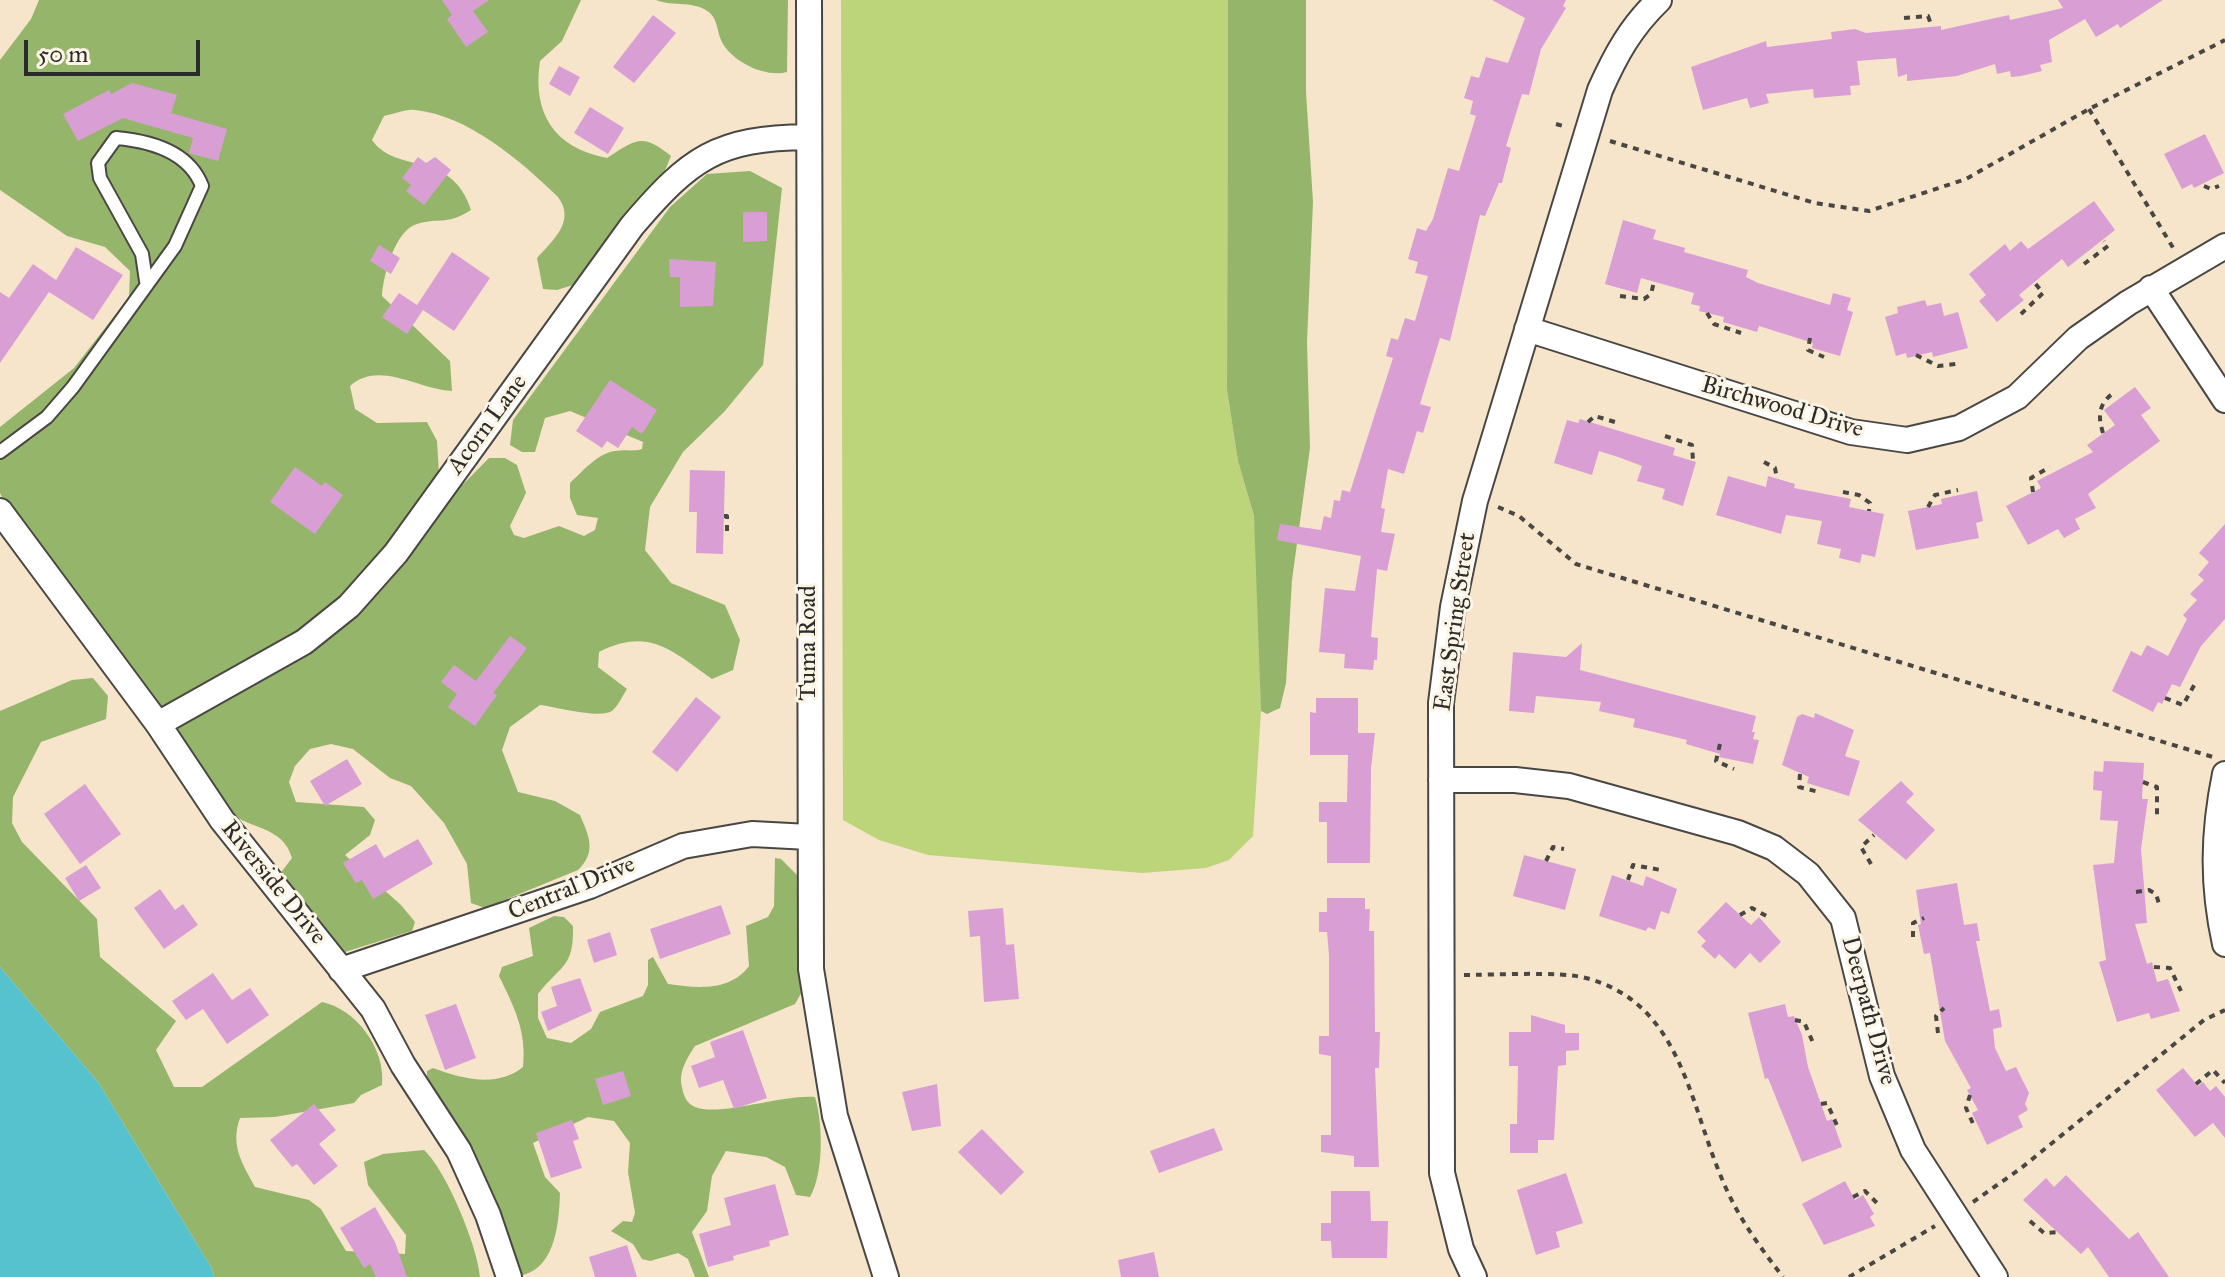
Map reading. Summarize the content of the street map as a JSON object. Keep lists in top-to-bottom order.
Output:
{
  "streets": {
    "street": [
      "Birchwood Drive",
      "Acorn Lane",
      "East Spring Street",
      "Tuma Road",
      "Riverside Drive",
      "Central Drive",
      "Deerpath Drive"
    ]
  },
  "crossings": [
    ["Birchwood Drive", "East Spring Street"],
    ["Acorn Lane", "Tuma Road"],
    ["Acorn Lane", "Riverside Drive"],
    ["East Spring Street", "Deerpath Drive"],
    ["Tuma Road", "Central Drive"],
    ["Riverside Drive", "Central Drive"]
  ],
  "scale_bar": "50 m"
}
